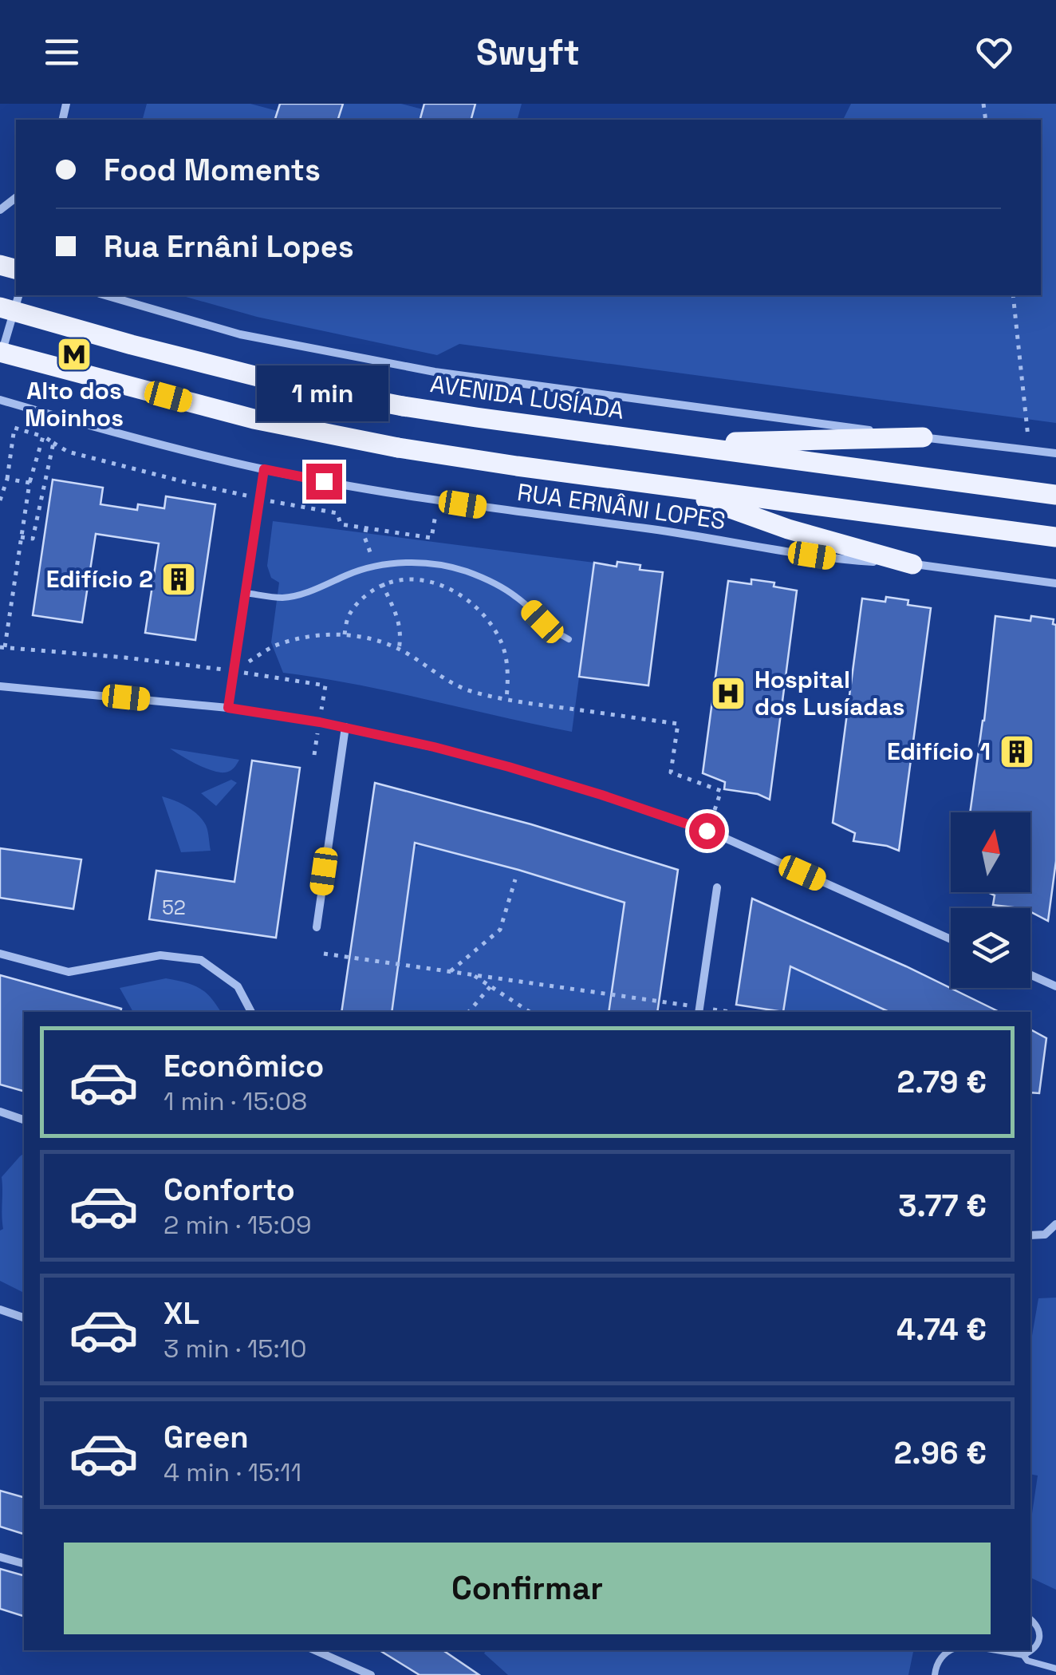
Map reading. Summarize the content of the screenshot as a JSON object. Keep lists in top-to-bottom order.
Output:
{
  "streets": {
    "main road": ["AVENIDA LUSÍADA"],
    "street": ["RUA ERNÂNI LOPES"]
  },
  "places": {
    "metro station": ["Alto dos Moinhos"],
    "building": ["Edifício 2", "Edifício 1"],
    "hospital": ["Hospital dos Lusíadas"]
  },
  "house_numbers": ["52"],
  "north": "top",
  "page": {
    "header": "Swyft",
    "banner": ["Food Moments", "Rua Ernâni Lopes"],
    "bubble": "1 min",
    "list": [
      {
        "name": "Econômico",
        "note": "1 min · 15:08",
        "value": "2.79 €"
      },
      {
        "name": "Conforto",
        "note": "2 min · 15:09",
        "value": "3.77 €"
      },
      {
        "name": "XL",
        "note": "3 min · 15:10",
        "value": "4.74 €"
      },
      {
        "name": "Green",
        "note": "4 min · 15:11",
        "value": "2.96 €"
      }
    ],
    "buttons": "Confirmar"
  }
}
